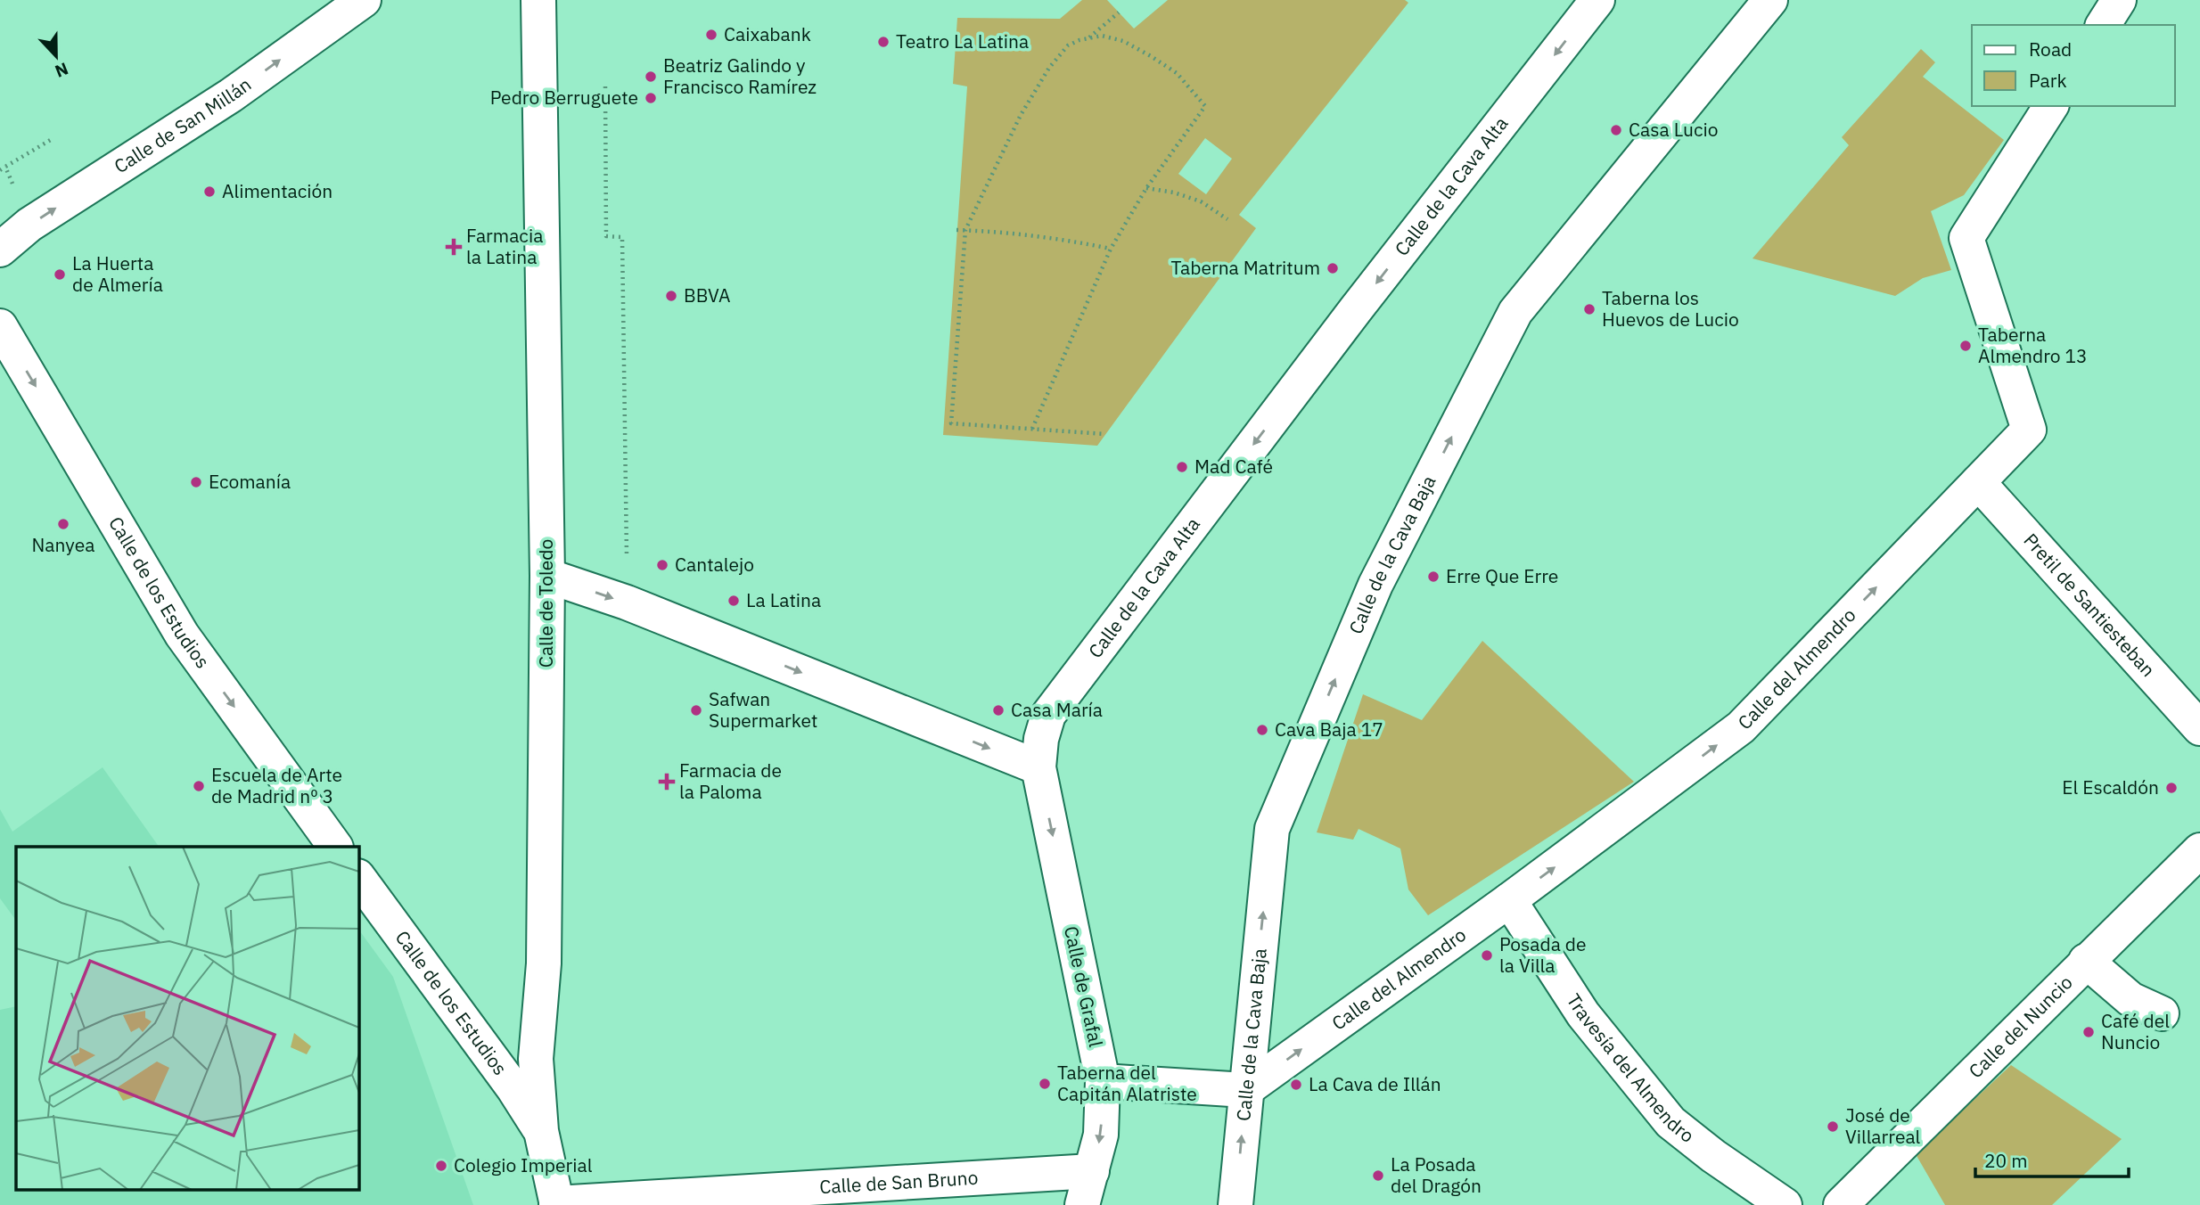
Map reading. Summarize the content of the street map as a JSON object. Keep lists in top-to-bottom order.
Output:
{
  "streets": {
    "street": [
      "Calle de San Millán",
      "Calle de la Cava Alta",
      "Calle de la Cava Baja",
      "Calle de los Estudios",
      "Calle de Toledo",
      "Pretil de Santiesteban",
      "Calle del Almendro",
      "Calle de Grafal",
      "Calle del Nuncio",
      "Travesía del Almendro",
      "Calle de San Bruno"
    ]
  },
  "crossings": [
    ["Calle de la Cava Alta", "Calle de Grafal"],
    ["Calle de la Cava Baja", "Calle del Almendro"],
    ["Calle de los Estudios", "Calle de Toledo"],
    ["Calle de Toledo", "Calle de San Bruno"],
    ["Pretil de Santiesteban", "Calle del Almendro"],
    ["Calle del Almendro", "Travesía del Almendro"],
    ["Calle de Grafal", "Calle de San Bruno"]
  ],
  "one_way": [
    "Calle de San Millán",
    "Calle de la Cava Alta",
    "Calle de la Cava Baja",
    "Calle de los Estudios",
    "Calle del Almendro",
    "Calle de Grafal"
  ],
  "places": {
    "other": [
      "Caixabank",
      "Teatro La Latina",
      "Beatriz Galindo y Francisco Ramírez",
      "Pedro Berruguete",
      "Casa Lucio",
      "Alimentación",
      "Taberna Matritum",
      "La Huerta de Almería",
      "BBVA",
      "Taberna los Huevos de Lucio",
      "Taberna Almendro 13",
      "Mad Café",
      "Ecomanía",
      "Nanyea",
      "Cantalejo",
      "Erre Que Erre",
      "La Latina",
      "Safwan Supermarket",
      "Casa María",
      "Cava Baja 17",
      "Escuela de Arte de Madrid nº 3",
      "El Escaldón",
      "Posada de la Villa",
      "Café del Nuncio",
      "Taberna del Capitán Alatriste",
      "La Cava de Illán",
      "José de Villarreal",
      "Colegio Imperial",
      "La Posada del Dragón"
    ],
    "health": ["Farmacia la Latina", "Farmacia de la Paloma"]
  },
  "legend": ["Road", "Park"],
  "scale_bar": "20 m",
  "north": "bottom"
}
